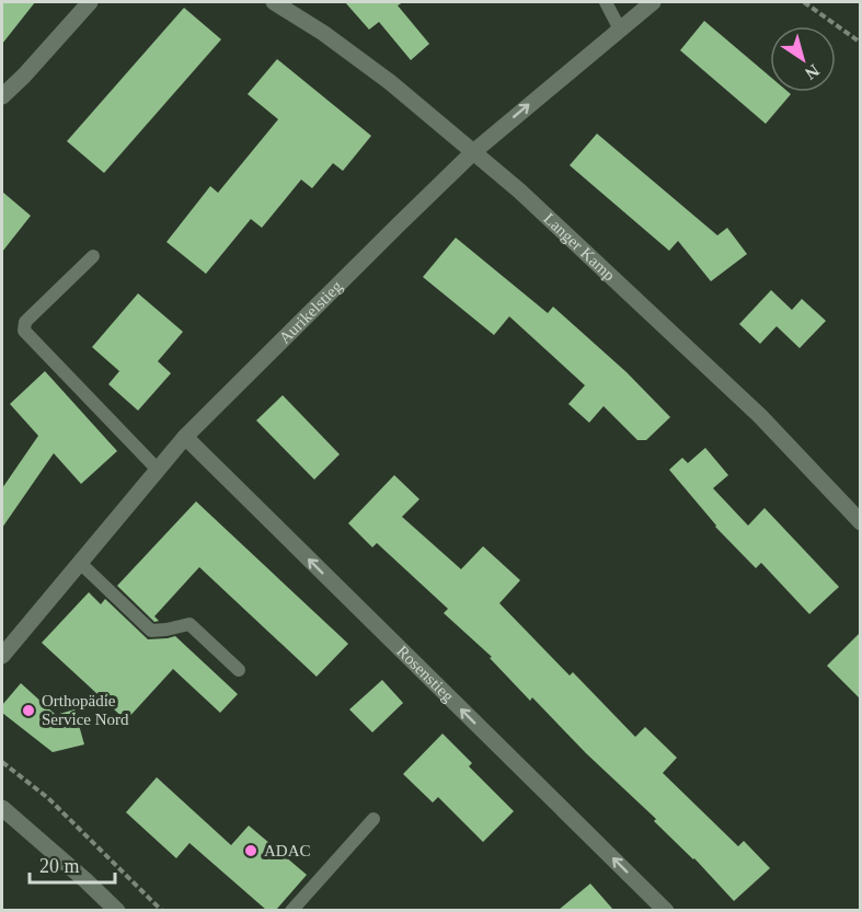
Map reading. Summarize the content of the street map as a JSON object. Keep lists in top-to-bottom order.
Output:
{
  "streets": {
    "street": ["Langer Kamp", "Aurikelstieg", "Rosenstieg"]
  },
  "crossings": [
    ["Langer Kamp", "Aurikelstieg"],
    ["Aurikelstieg", "Rosenstieg"]
  ],
  "one_way": ["Rosenstieg"],
  "places": ["Orthopädie Service Nord", "ADAC"],
  "scale_bar": "20 m",
  "north": "bottom right"
}
